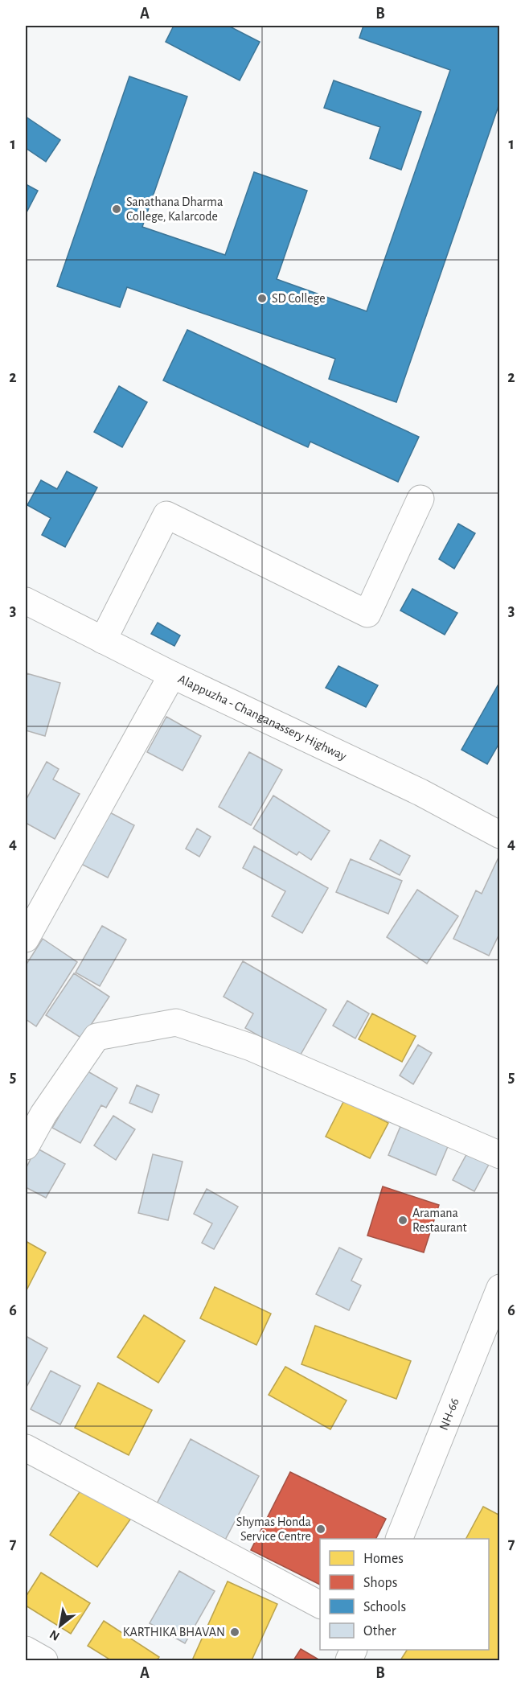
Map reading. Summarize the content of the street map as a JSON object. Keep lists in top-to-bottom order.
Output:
{
  "streets": {
    "street": ["Alappuzha - Changanassery Highway", "NH-66"]
  },
  "places": [
    "Sanathana Dharma College, Kalarcode",
    "SD College",
    "Aramana Restaurant",
    "Shymas Honda Service Centre",
    "KARTHIKA BHAVAN"
  ],
  "legend": [
    "Homes",
    "Shops",
    "Schools",
    "Other"
  ],
  "north": "bottom left",
  "grid": {
    "columns": ["A", "B"],
    "rows": [
      "1",
      "2",
      "3",
      "4",
      "5",
      "6",
      "7"
    ]
  }
}
